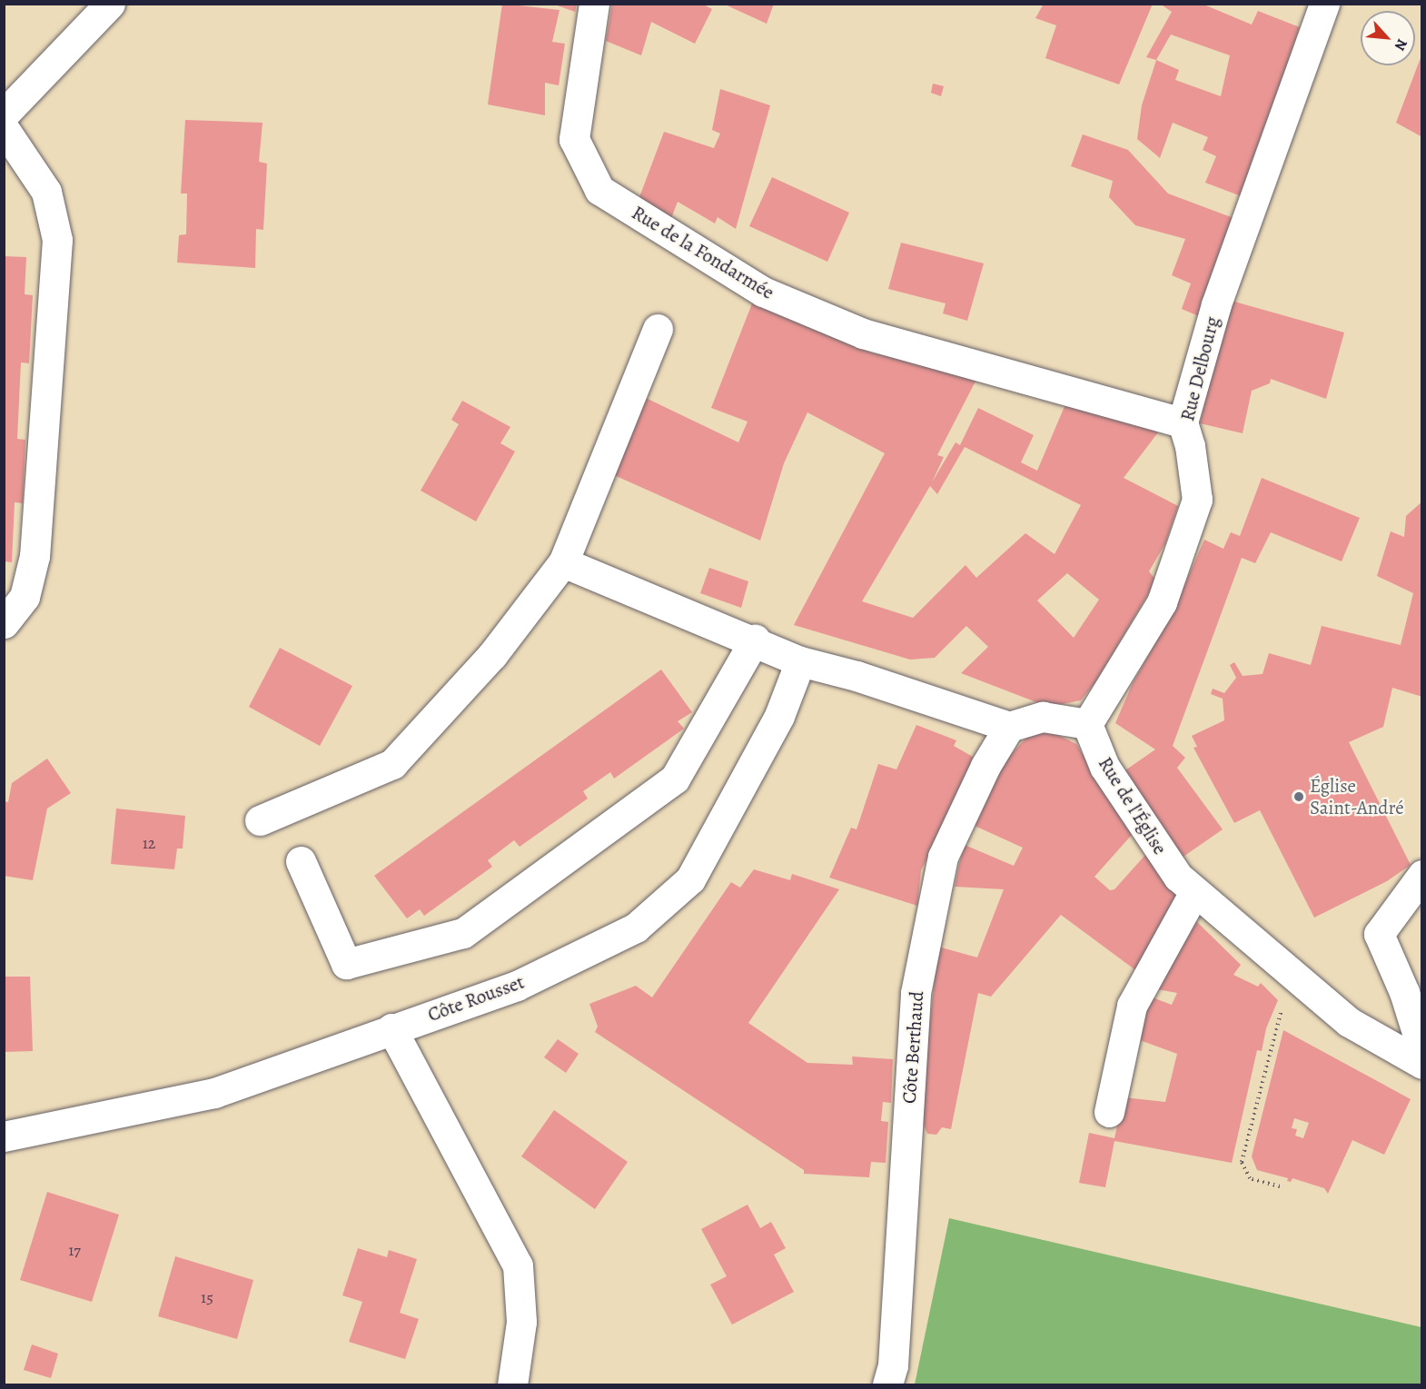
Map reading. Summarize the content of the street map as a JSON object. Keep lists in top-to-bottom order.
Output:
{
  "streets": {
    "street": [
      "Rue de la Fondarmée",
      "Rue Delbourg",
      "Rue de l'Église",
      "Côte Rousset",
      "Côte Berthaud"
    ]
  },
  "crossings": [
    ["Rue de la Fondarmée", "Rue Delbourg"],
    ["Rue Delbourg", "Rue de l'Église"]
  ],
  "places": ["Église Saint-André"],
  "house_numbers": ["12", "17", "15"],
  "north": "bottom right"
}
